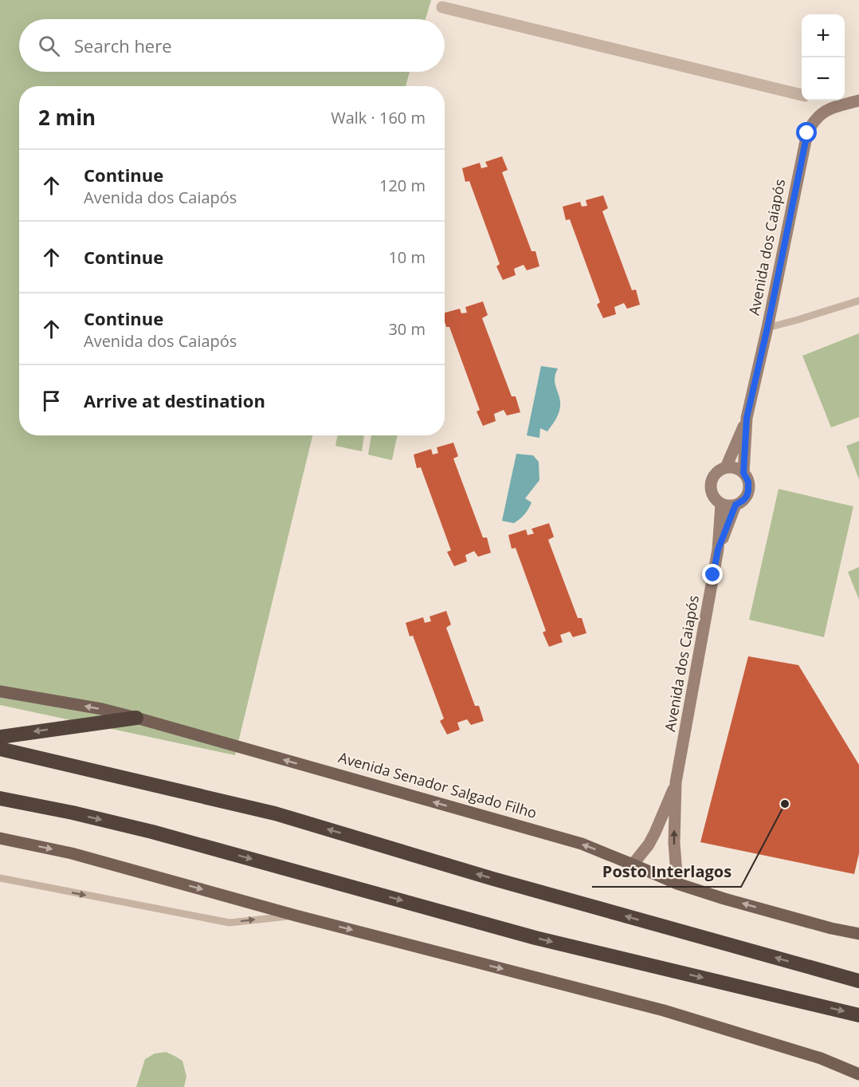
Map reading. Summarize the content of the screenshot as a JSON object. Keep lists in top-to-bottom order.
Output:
{
  "streets": {
    "main road": ["Avenida dos Caiapós", "Avenida Senador Salgado Filho"]
  },
  "crossings": [
    ["Avenida dos Caiapós", "Avenida Senador Salgado Filho"]
  ],
  "one_way": ["Avenida Senador Salgado Filho"],
  "places": ["Posto Interlagos"],
  "page": {
    "map_buttons": ["+", "−"],
    "search": "Search here",
    "heading": ["2 min", "Walk · 160 m"],
    "list": [
      ["Continue", "Avenida dos Caiapós", "120 m"],
      ["Continue", "10 m"],
      ["Continue", "Avenida dos Caiapós", "30 m"],
      "Arrive at destination"
    ]
  }
}
